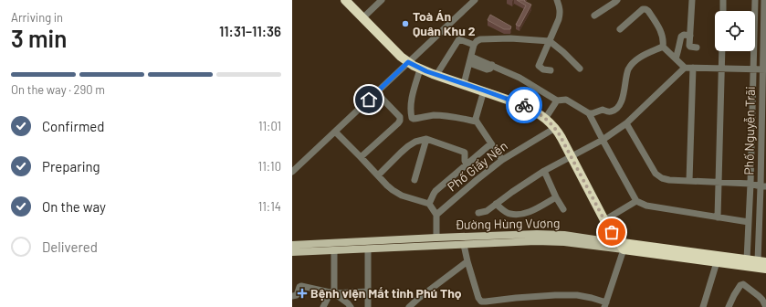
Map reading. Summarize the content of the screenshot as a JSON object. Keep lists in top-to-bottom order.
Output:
{
  "streets": {
    "highway": ["Đường Hùng Vương"],
    "street": ["Phố Nguyễn Trãi", "Phố Giấy Nến"]
  },
  "crossings": [
    ["Phố Nguyễn Trãi", "Đường Hùng Vương"]
  ],
  "places": {
    "other": ["Toà Án Quân Khu 2"],
    "health": ["Bệnh viện Mắt tỉnh Phú Thọ"]
  },
  "page": {
    "heading": ["3 min", "Arriving in", "11:31–11:36"],
    "bar": "On the way · 290 m",
    "list": [
      ["Confirmed", "11:01"],
      ["Preparing", "11:10"],
      ["On the way", "11:14"],
      "Delivered"
    ]
  }
}
